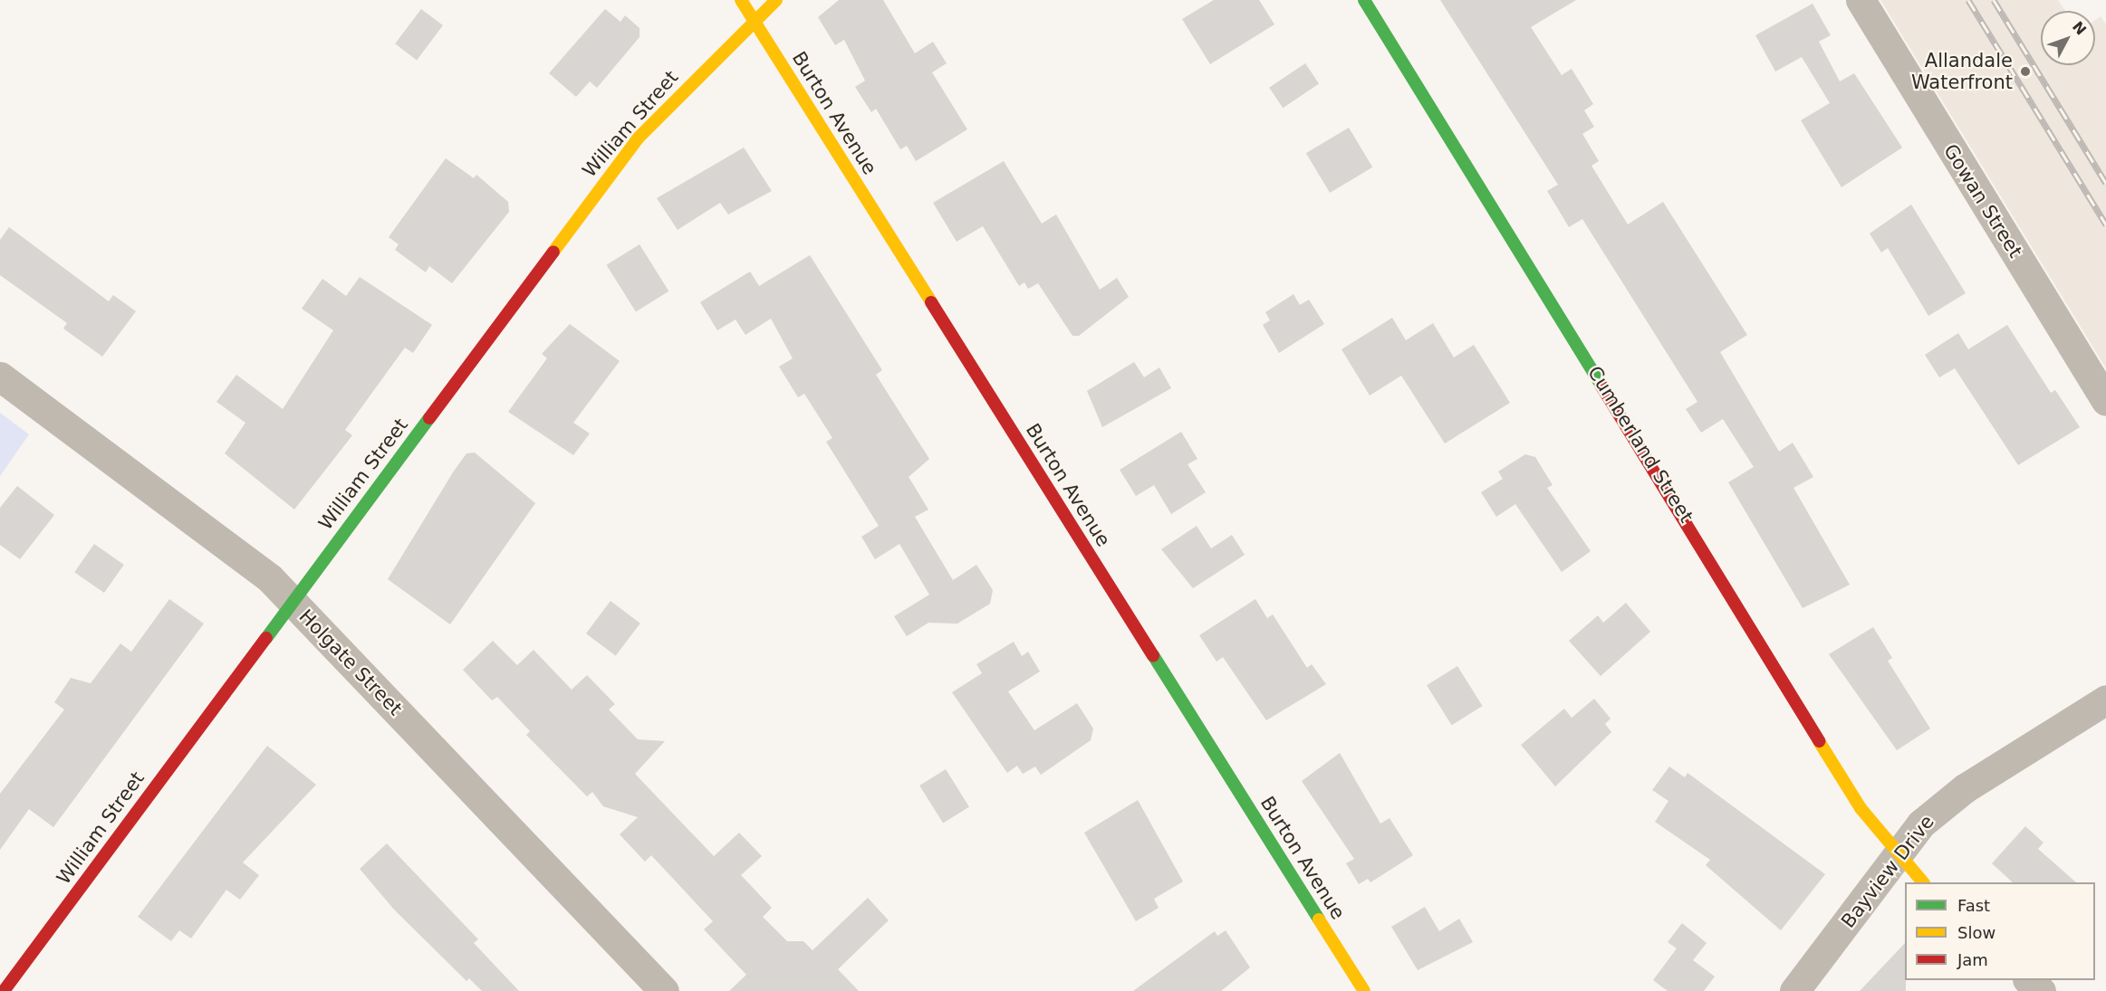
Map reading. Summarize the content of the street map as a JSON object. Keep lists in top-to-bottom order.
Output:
{
  "streets": {
    "street": [
      "Burton Avenue",
      "William Street",
      "Gowan Street",
      "Cumberland Street",
      "Holgate Street",
      "Bayview Drive"
    ]
  },
  "crossings": [
    ["Burton Avenue", "William Street"],
    ["William Street", "Holgate Street"],
    ["Cumberland Street", "Bayview Drive"]
  ],
  "places": ["Allandale Waterfront"],
  "legend": ["Fast", "Slow", "Jam"],
  "north": "top right"
}
